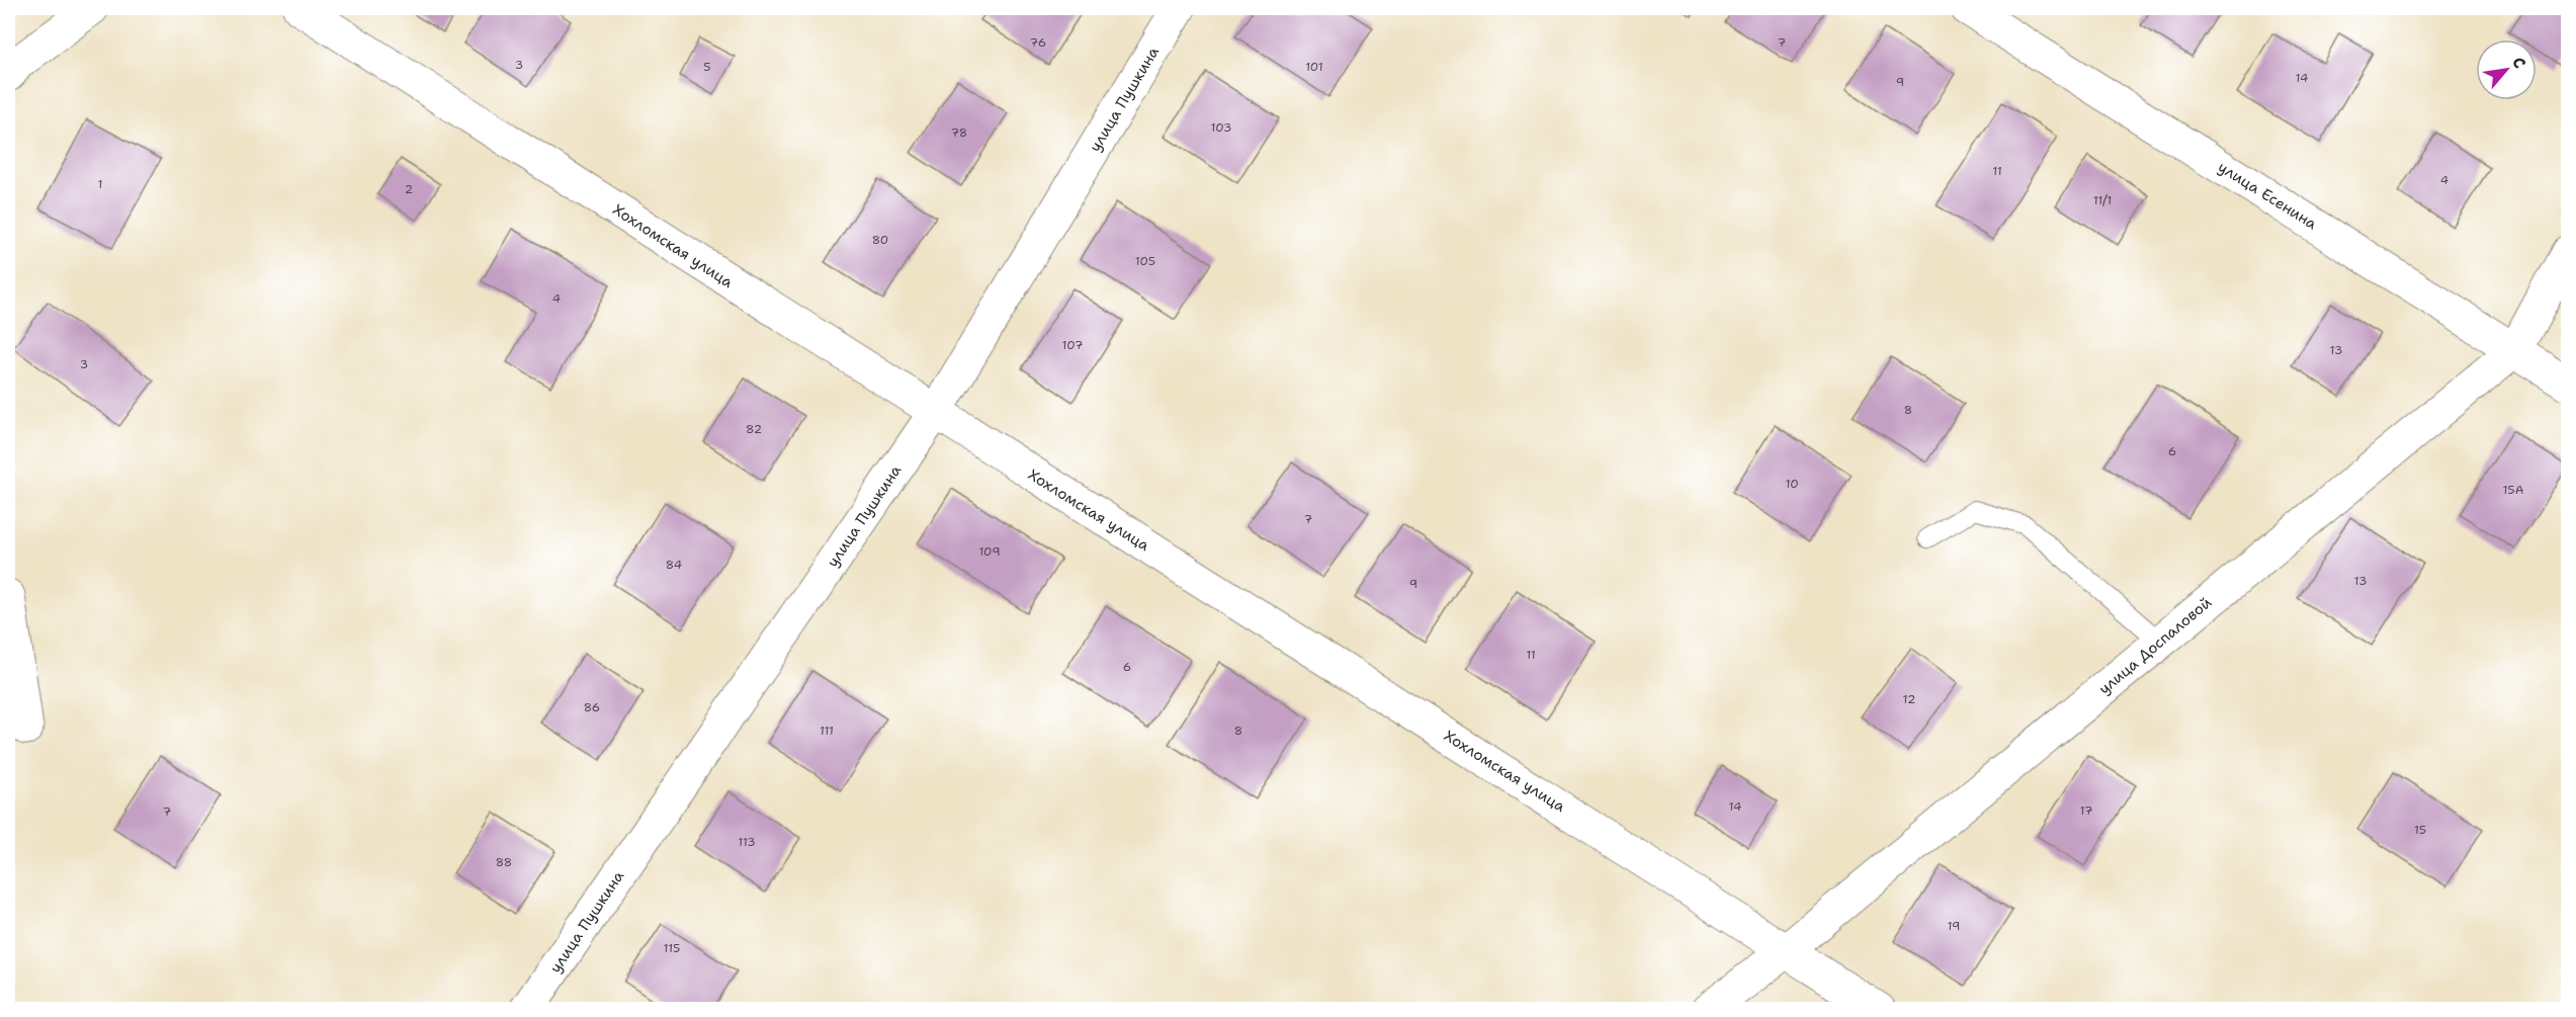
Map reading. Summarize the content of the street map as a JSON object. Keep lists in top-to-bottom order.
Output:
{
  "streets": {
    "street": [
      "улица Пушкина",
      "улица Есенина",
      "Хохломская улица",
      "улица Доспаловой"
    ]
  },
  "crossings": [
    ["улица Пушкина", "Хохломская улица"],
    ["улица Есенина", "улица Доспаловой"],
    ["Хохломская улица", "улица Доспаловой"]
  ],
  "house_numbers": [
    "76",
    "7",
    "3",
    "5",
    "101",
    "14",
    "9",
    "103",
    "78",
    "11",
    "4",
    "1",
    "2",
    "11/1",
    "80",
    "105",
    "4",
    "107",
    "13",
    "3",
    "8",
    "82",
    "6",
    "10",
    "15А",
    "7",
    "109",
    "84",
    "13",
    "9",
    "11",
    "6",
    "12",
    "86",
    "111",
    "8",
    "14",
    "17",
    "7",
    "15",
    "113",
    "88",
    "19",
    "115"
  ],
  "north": "top right"
}
